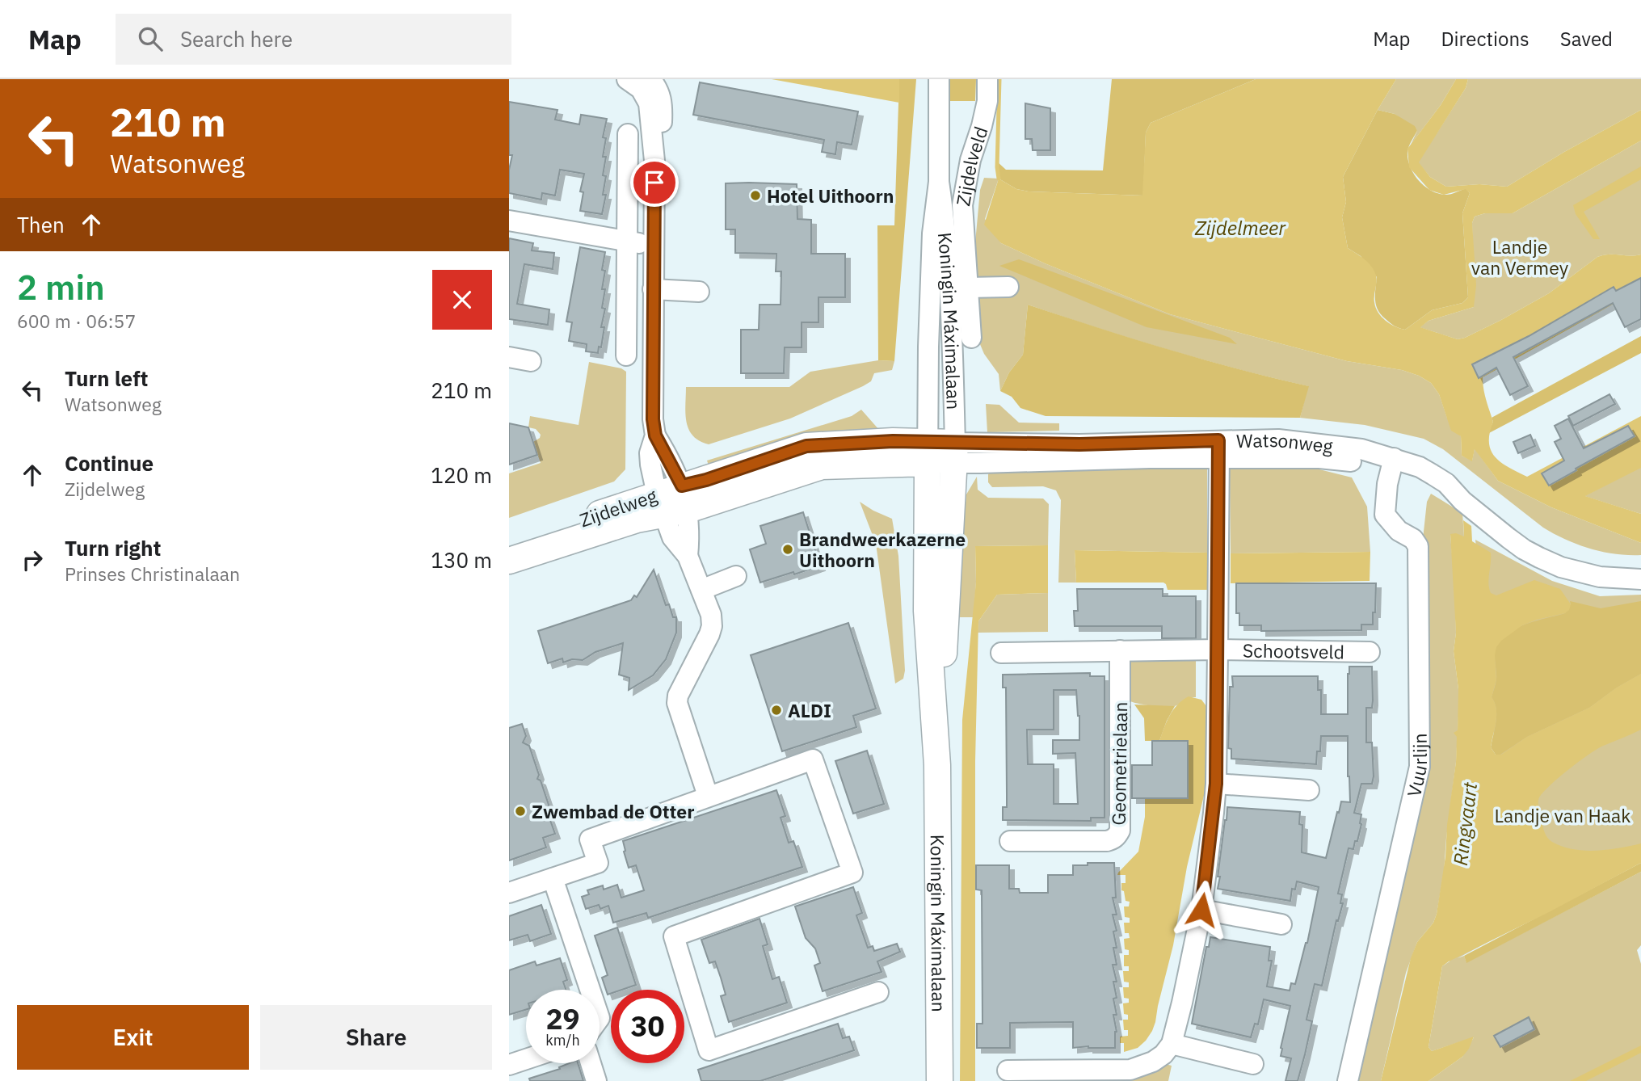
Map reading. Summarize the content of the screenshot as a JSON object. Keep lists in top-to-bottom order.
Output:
{
  "streets": {
    "main road": ["Koningin Máximalaan", "Zijdelweg"],
    "street": [
      "Zijdelveld",
      "Watsonweg",
      "Schootsveld",
      "Geometrielaan",
      "Vuurlijn"
    ]
  },
  "crossings": [
    ["Koningin Máximalaan", "Watsonweg"],
    ["Koningin Máximalaan", "Zijdelweg"],
    ["Watsonweg", "Zijdelweg"],
    ["Watsonweg", "Vuurlijn"]
  ],
  "water": ["Zijdelmeer", "Ringvaart"],
  "parks": ["Landje van Vermey", "Landje van Haak"],
  "places": [
    "Hotel Uithoorn",
    "Brandweerkazerne Uithoorn",
    "ALDI",
    "Zwembad de Otter"
  ],
  "page": {
    "header": "Map",
    "search": "Search here",
    "nav": ["Map", "Directions", "Saved"],
    "turn": ["210 m", "Watsonweg"],
    "then": "Then",
    "heading": ["2 min", "600 m · 06:57"],
    "list": [
      {
        "name": "Turn left",
        "note": "Watsonweg",
        "value": "210 m"
      },
      {
        "name": "Continue",
        "note": "Zijdelweg",
        "value": "120 m"
      },
      {
        "name": "Turn right",
        "note": "Prinses Christinalaan",
        "value": "130 m"
      }
    ],
    "speed": "29 km/h",
    "limit": "30",
    "buttons": ["Exit", "Share"]
  }
}
